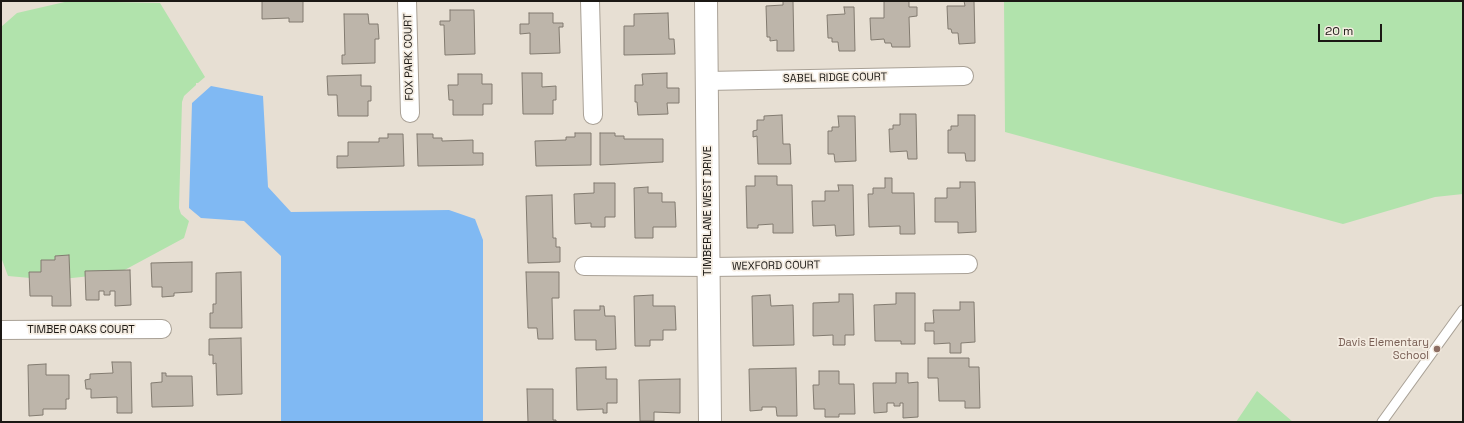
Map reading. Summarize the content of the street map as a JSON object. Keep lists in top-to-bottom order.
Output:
{
  "streets": {
    "street": [
      "FOX PARK COURT",
      "SABEL RIDGE COURT",
      "TIMBERLANE WEST DRIVE",
      "WEXFORD COURT",
      "TIMBER OAKS COURT"
    ]
  },
  "crossings": [
    ["SABEL RIDGE COURT", "TIMBERLANE WEST DRIVE"],
    ["TIMBERLANE WEST DRIVE", "WEXFORD COURT"]
  ],
  "places": ["Davis Elementary School"],
  "scale_bar": "20 m"
}
